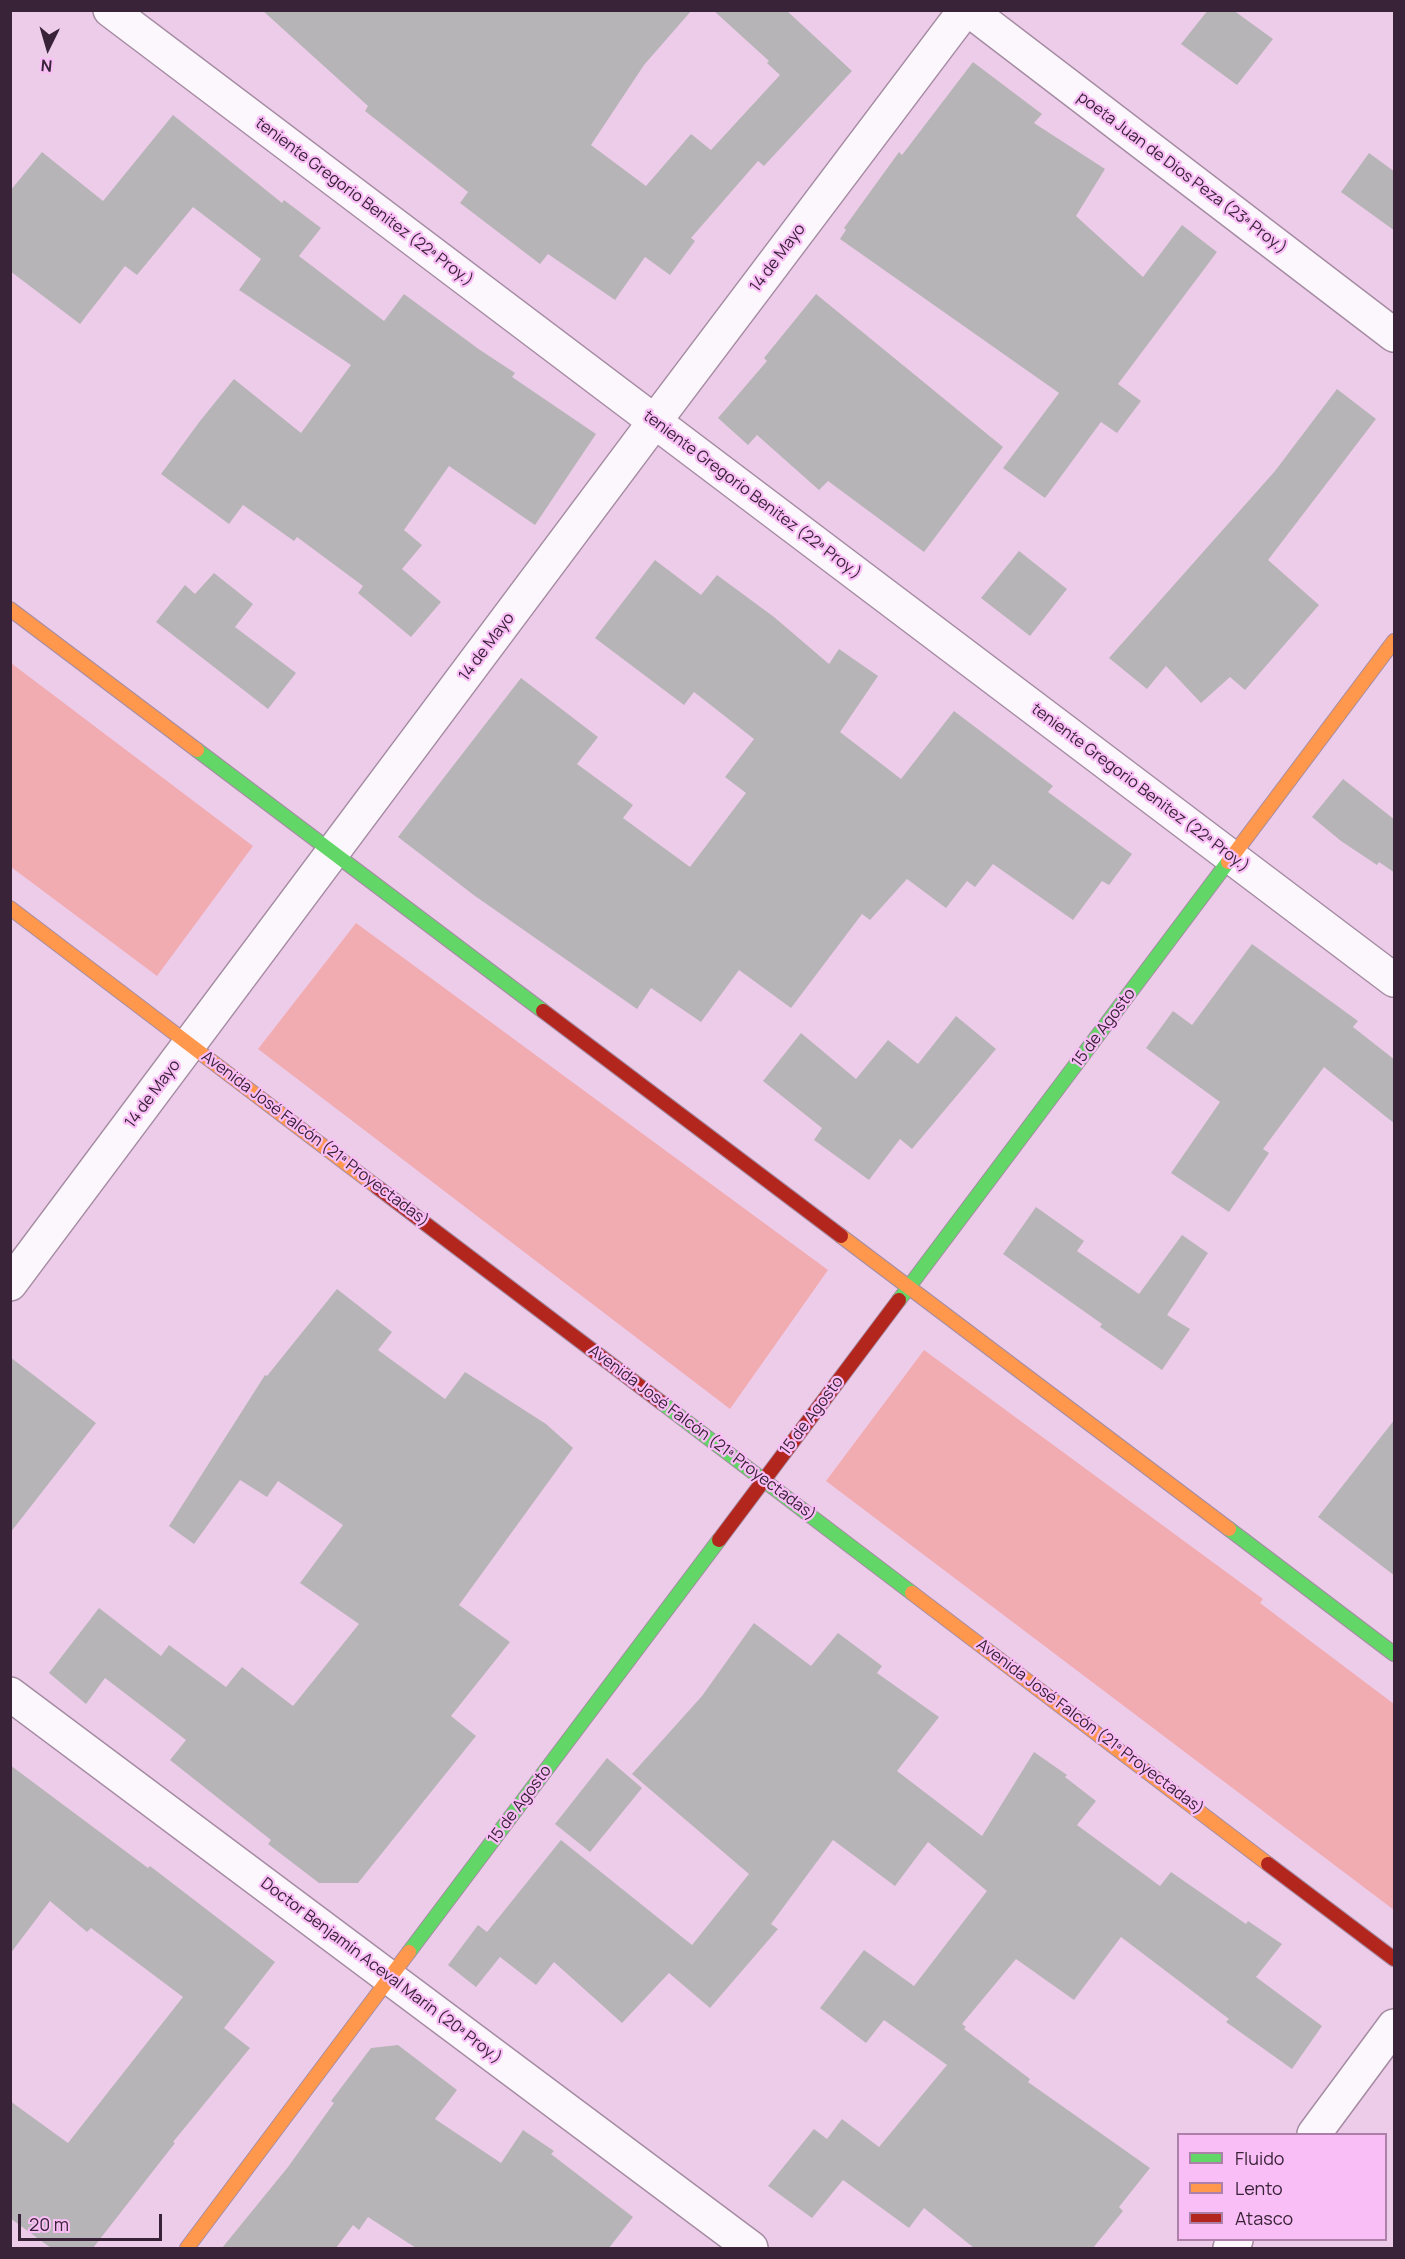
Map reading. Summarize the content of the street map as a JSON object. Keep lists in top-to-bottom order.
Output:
{
  "streets": {
    "main road": ["15 de Agosto", "Avenida José Falcón (21ª Proyectadas)"],
    "street": [
      "poeta Juan de Dios Peza (23ª Proy.)",
      "teniente Gregorio Benitez (22ª Proy.)",
      "14 de Mayo",
      "Doctor Benjamín Aceval Marin (20ª Proy.)"
    ]
  },
  "crossings": [
    ["poeta Juan de Dios Peza (23ª Proy.)", "14 de Mayo"],
    ["teniente Gregorio Benitez (22ª Proy.)", "14 de Mayo"],
    ["teniente Gregorio Benitez (22ª Proy.)", "15 de Agosto"],
    ["14 de Mayo", "Avenida José Falcón (21ª Proyectadas)"],
    ["15 de Agosto", "Avenida José Falcón (21ª Proyectadas)"],
    ["15 de Agosto", "Doctor Benjamín Aceval Marin (20ª Proy.)"]
  ],
  "legend": ["Fluido", "Lento", "Atasco"],
  "scale_bar": "20 m",
  "north": "bottom"
}
